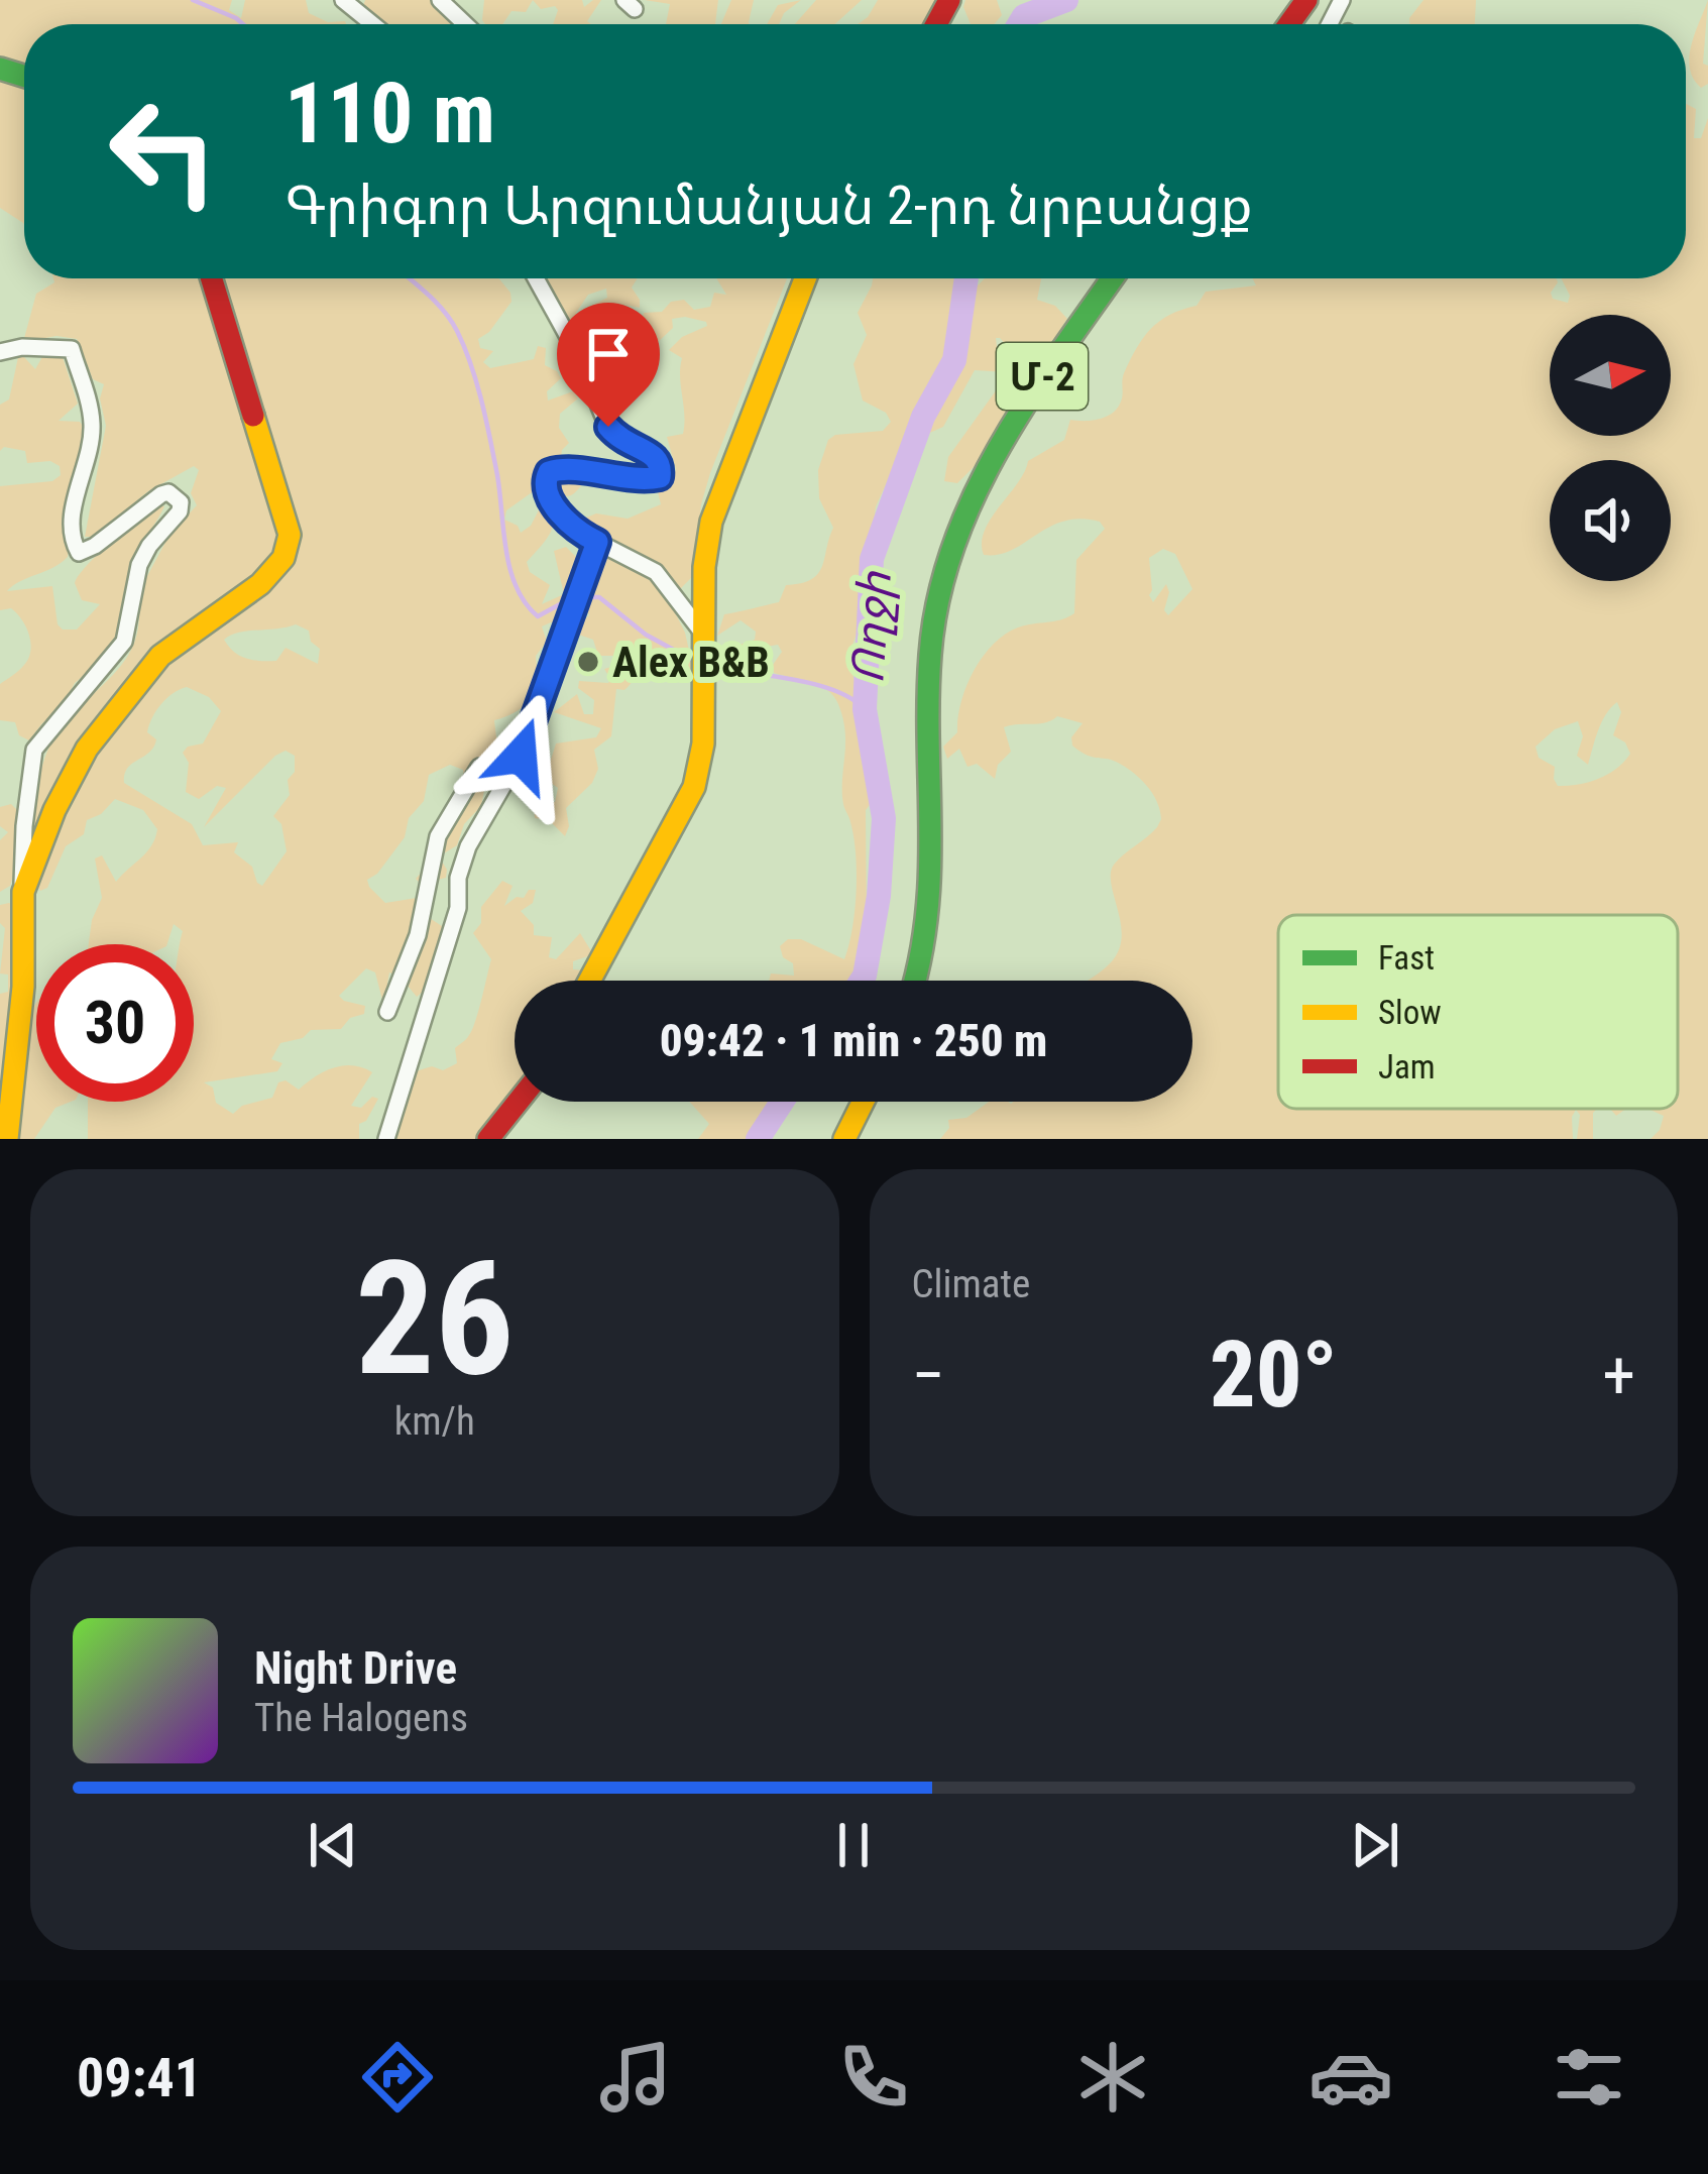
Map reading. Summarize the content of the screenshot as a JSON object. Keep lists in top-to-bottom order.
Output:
{
  "streets": {
    "main road": ["Մ-2"]
  },
  "water": ["Ողջի"],
  "places": ["Alex B&B"],
  "legend": ["Fast", "Slow", "Jam"],
  "north": "right",
  "page": {
    "turn": ["110 m", "Գրիգոր Արզումանյան 2-րդ նրբանցք"],
    "limit": "30",
    "trip": "09:42 · 1 min · 250 m",
    "tile": [
      ["26", "km/h"],
      "Climate"
    ],
    "heat": ["−", "20°", "+"],
    "song": ["Night Drive", "The Halogens"],
    "tabs": "09:41"
  }
}
